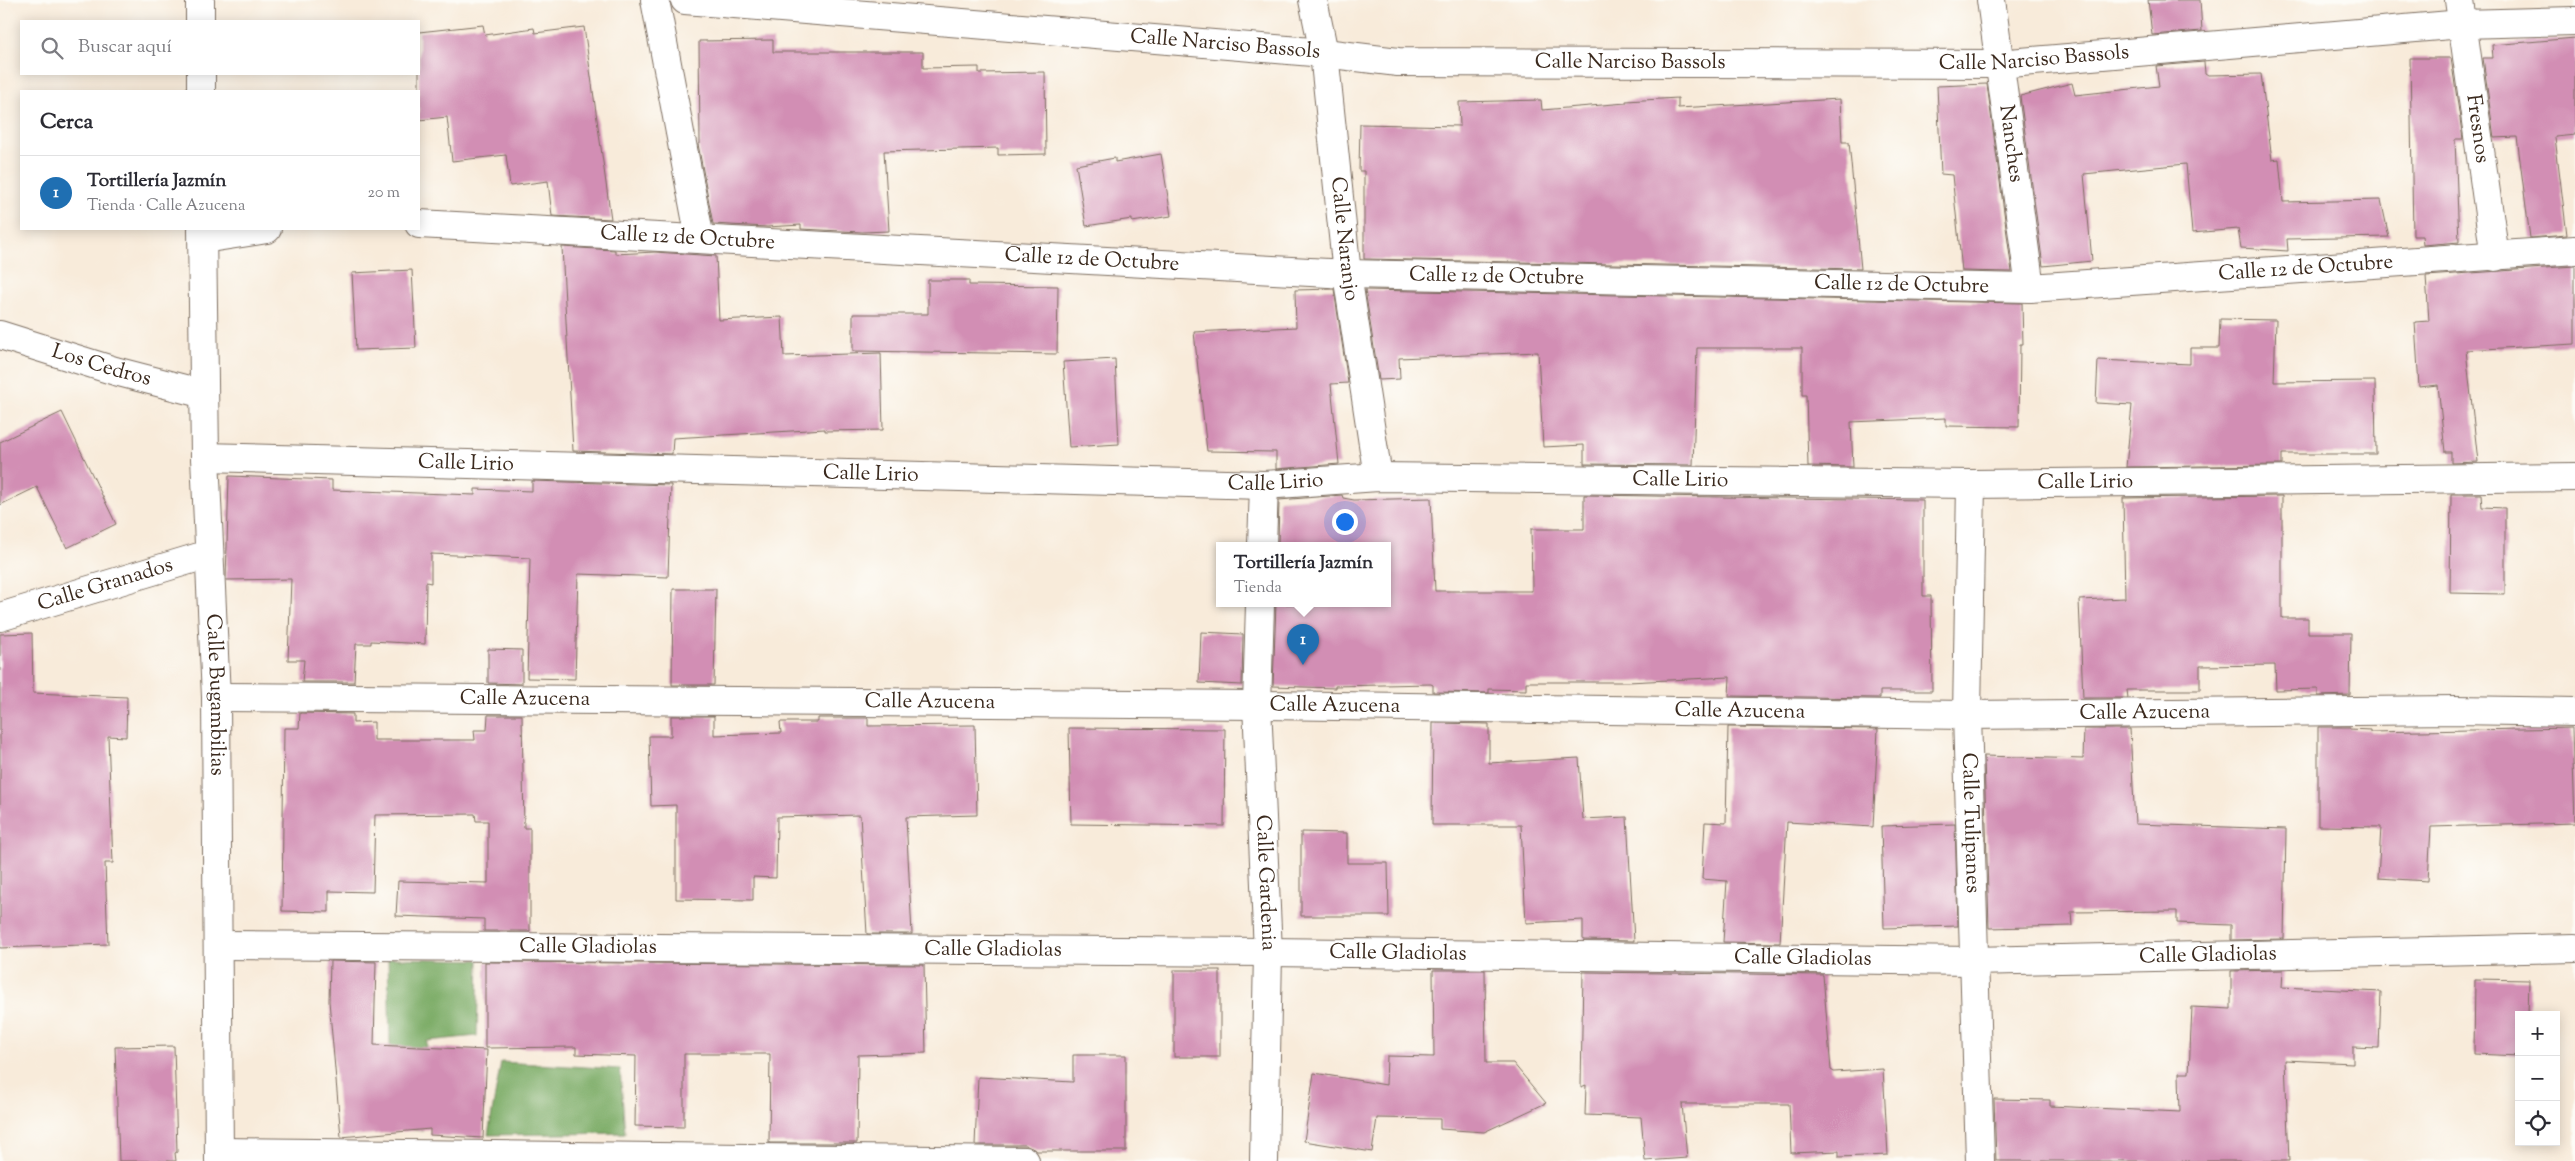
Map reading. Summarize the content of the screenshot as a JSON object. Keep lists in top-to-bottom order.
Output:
{
  "streets": {
    "street": [
      "Calle Narciso Bassols",
      "Fresnos",
      "Nanches",
      "Calle 12 de Octubre",
      "Calle Naranjo",
      "Los Cedros",
      "Calle Lirio",
      "Calle Granados",
      "Calle Bugambilias",
      "Calle Azucena",
      "Calle Tulipanes",
      "Calle Gardenia",
      "Calle Gladiolas"
    ]
  },
  "crossings": [
    ["Calle Narciso Bassols", "Fresnos"],
    ["Calle Narciso Bassols", "Nanches"],
    ["Calle Narciso Bassols", "Calle Naranjo"],
    ["Fresnos", "Calle 12 de Octubre"],
    ["Nanches", "Calle 12 de Octubre"],
    ["Calle 12 de Octubre", "Calle Naranjo"],
    ["Calle Naranjo", "Calle Lirio"],
    ["Los Cedros", "Calle Bugambilias"],
    ["Calle Lirio", "Calle Bugambilias"],
    ["Calle Lirio", "Calle Tulipanes"],
    ["Calle Granados", "Calle Bugambilias"],
    ["Calle Bugambilias", "Calle Azucena"],
    ["Calle Bugambilias", "Calle Gladiolas"],
    ["Calle Azucena", "Calle Tulipanes"],
    ["Calle Azucena", "Calle Gardenia"],
    ["Calle Tulipanes", "Calle Gladiolas"],
    ["Calle Gardenia", "Calle Gladiolas"]
  ],
  "page": {
    "search": "Buscar aquí",
    "heading": "Cerca",
    "list": [
      {
        "mark": "1",
        "name": "Tortillería Jazmín",
        "note": "Tienda · Calle Azucena",
        "value": "20 m"
      }
    ],
    "popup": ["Tortillería Jazmín", "Tienda"],
    "pins": "1",
    "map_buttons": ["+", "−"]
  }
}
